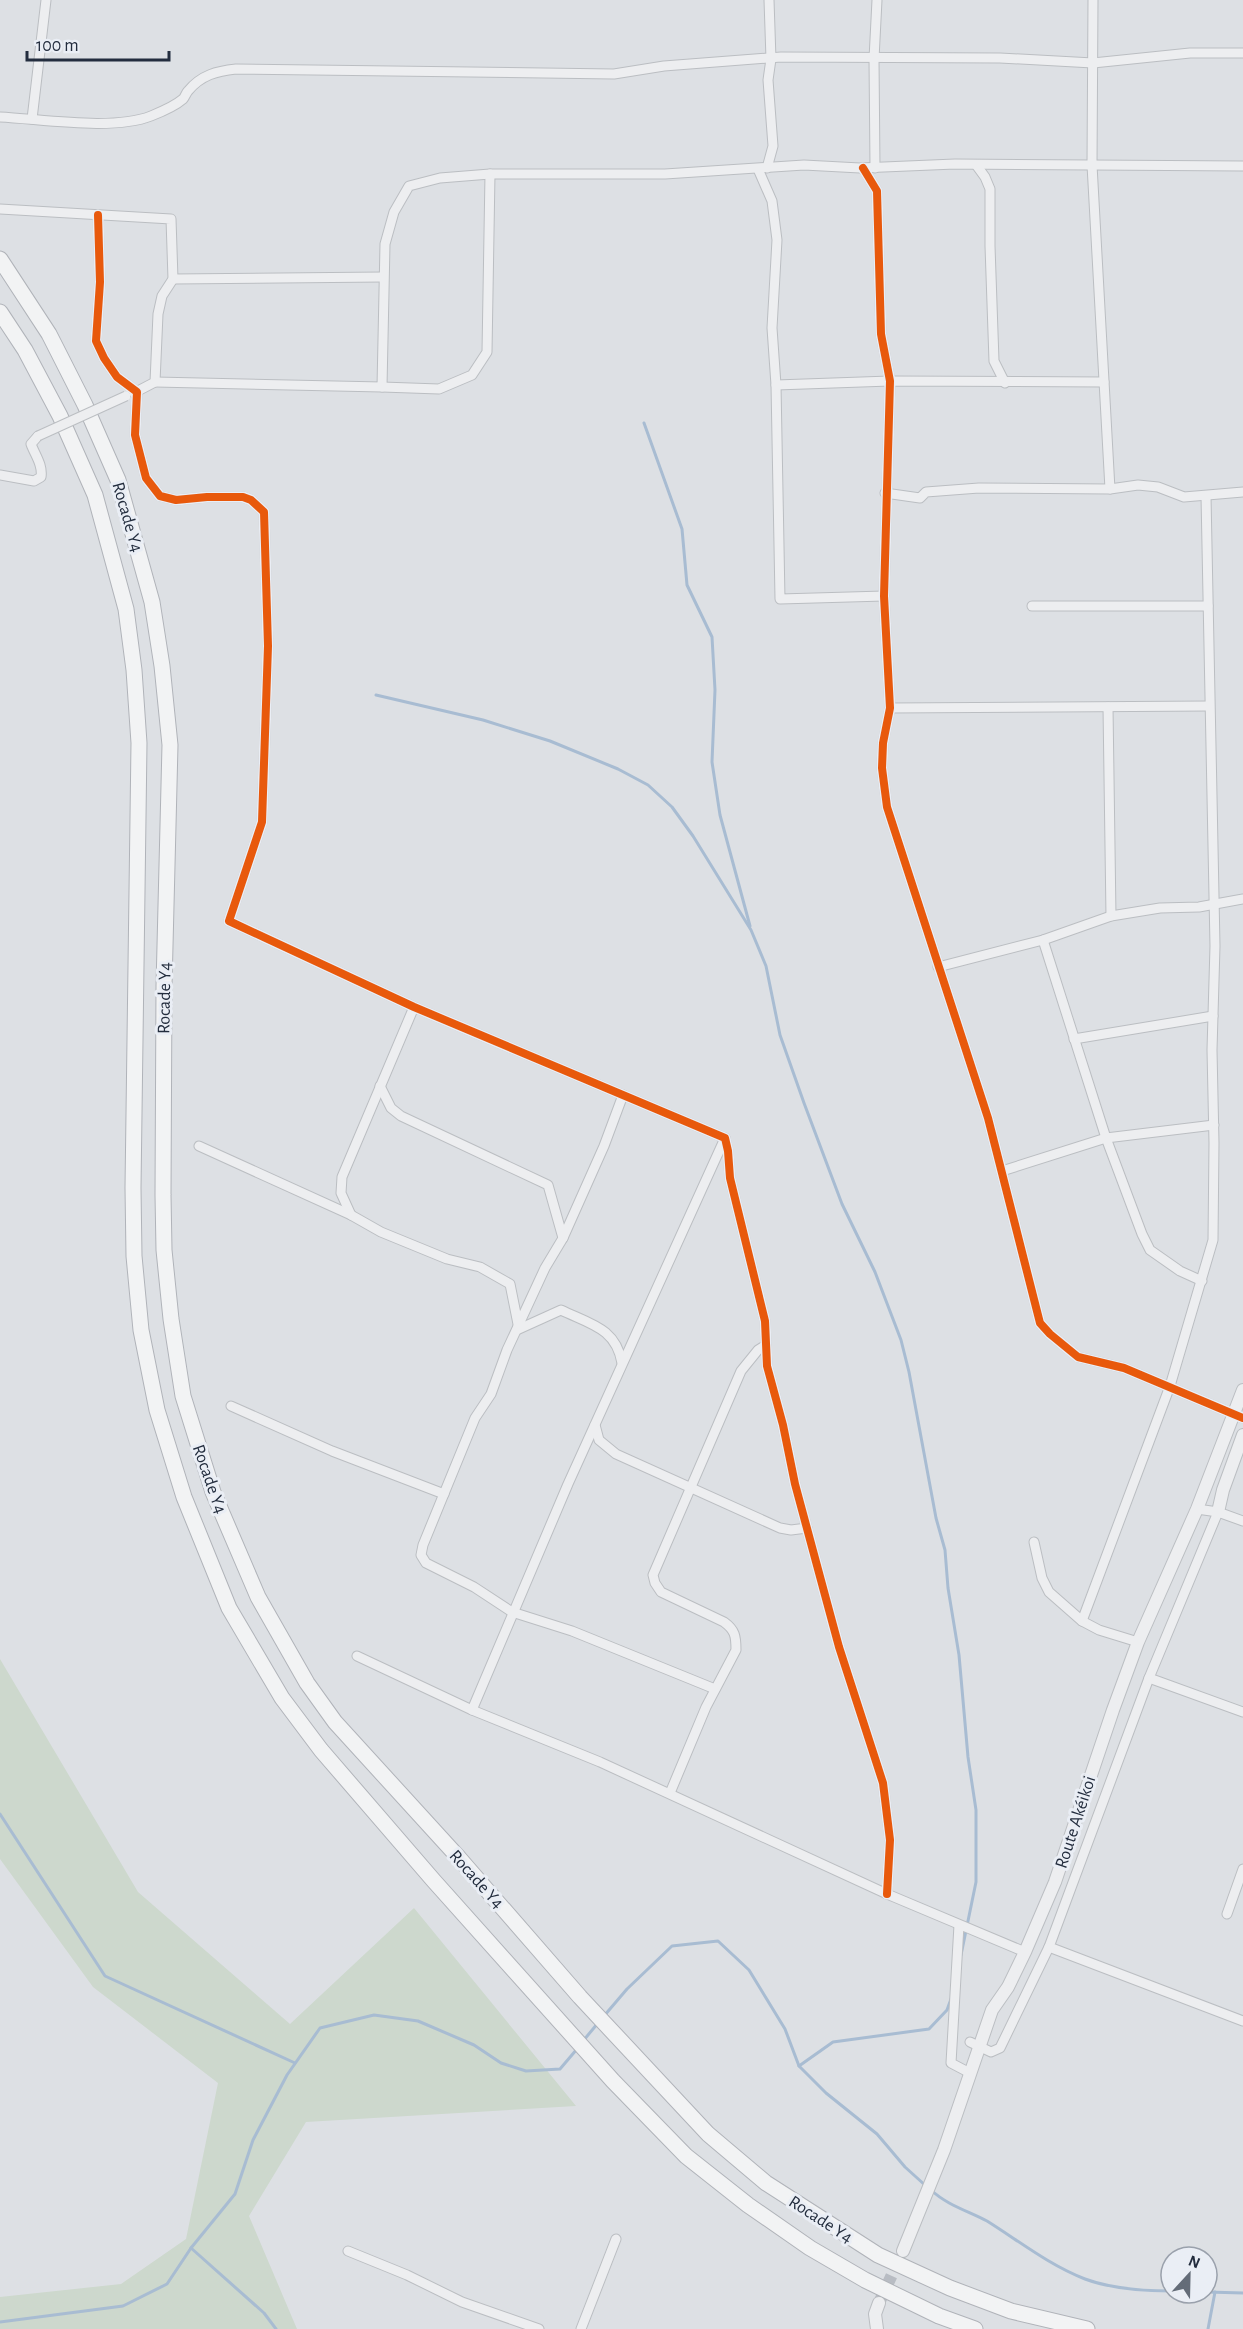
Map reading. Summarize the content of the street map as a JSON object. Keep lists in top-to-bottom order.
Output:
{
  "streets": {
    "highway": ["Rocade Y4"],
    "street": ["Route Akéikoi"]
  },
  "scale_bar": "100 m",
  "north": "top"
}
